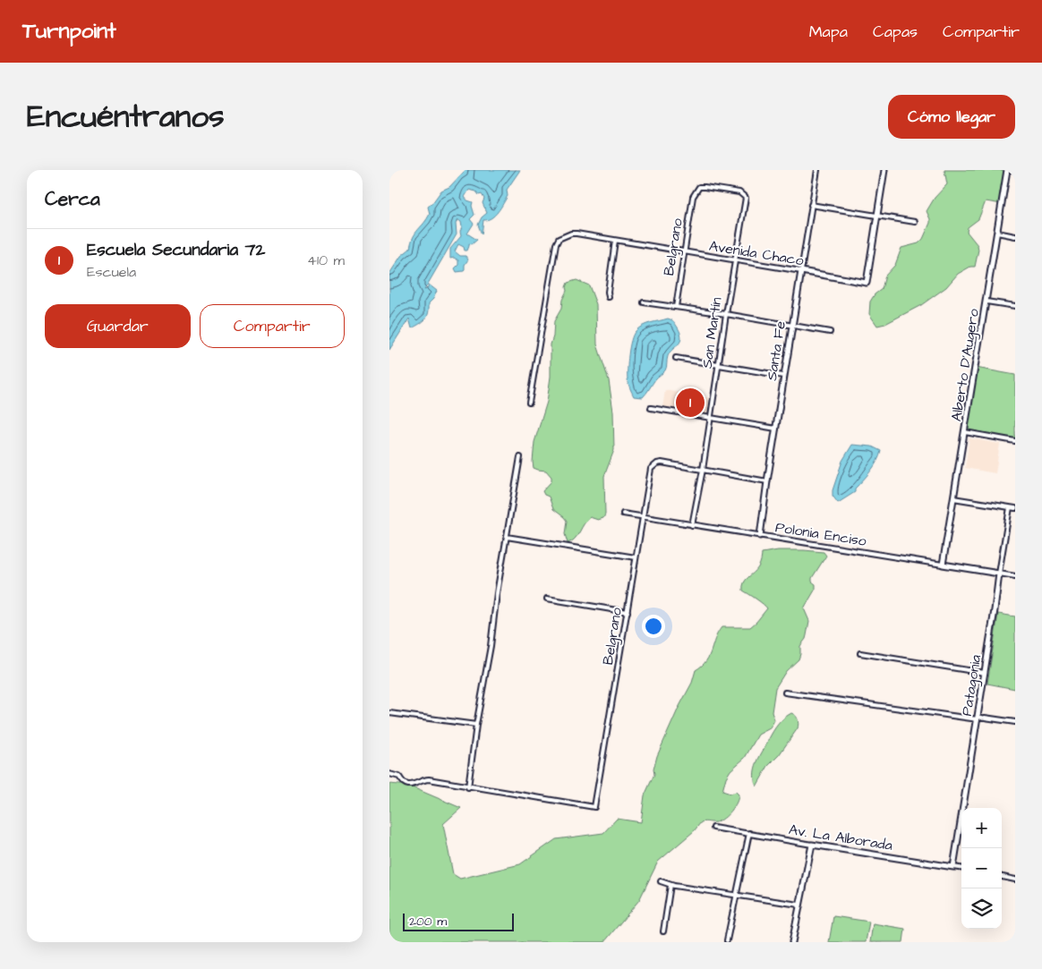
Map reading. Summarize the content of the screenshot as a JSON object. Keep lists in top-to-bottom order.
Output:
{
  "streets": {
    "main road": [
      "Avenida Chaco",
      "Santa Fe",
      "Alberto D'Augero",
      "Polonia Enciso",
      "Patagonia",
      "Av. La Alborada"
    ],
    "street": ["Belgrano", "San Martín"]
  },
  "crossings": [
    ["Belgrano", "Avenida Chaco"],
    ["Belgrano", "San Martín"],
    ["Belgrano", "Polonia Enciso"],
    ["Avenida Chaco", "San Martín"],
    ["Avenida Chaco", "Santa Fe"],
    ["San Martín", "Polonia Enciso"],
    ["Santa Fe", "Polonia Enciso"],
    ["Alberto D'Augero", "Polonia Enciso"],
    ["Polonia Enciso", "Patagonia"],
    ["Patagonia", "Av. La Alborada"]
  ],
  "scale_bar": "200 m",
  "page": {
    "header": "Turnpoint",
    "nav": ["Mapa", "Capas", "Compartir"],
    "title": "Encuéntranos",
    "buttons": [
      "Cómo llegar",
      ["Guardar", "Compartir"]
    ],
    "heading": "Cerca",
    "list": [
      {
        "mark": "1",
        "name": "Escuela Secundaria 72",
        "note": "Escuela",
        "value": "410 m"
      }
    ],
    "pins": "1",
    "map_buttons": ["+", "−"],
    "scale": "200 m"
  }
}
